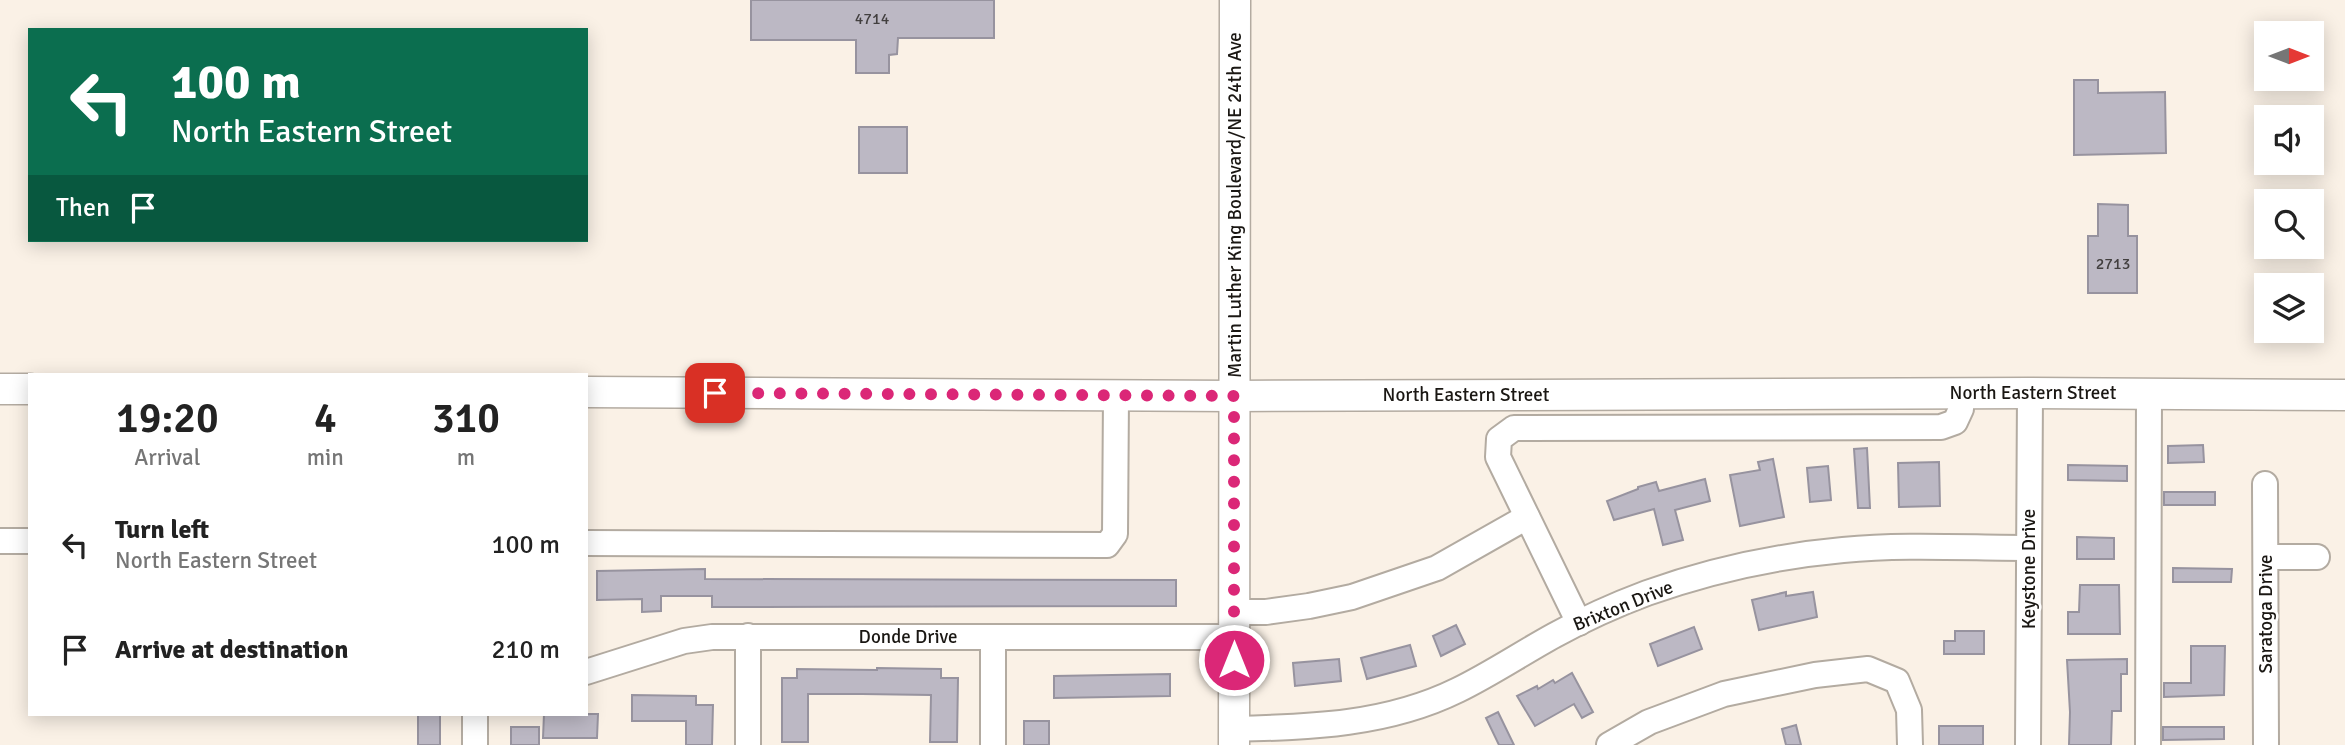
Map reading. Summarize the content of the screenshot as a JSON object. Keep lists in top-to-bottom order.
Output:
{
  "streets": {
    "main road": ["Martin Luther King Boulevard/NE 24th Ave", "North Eastern Street"],
    "street": [
      "Keystone Drive",
      "Brixton Drive",
      "Saratoga Drive",
      "Donde Drive"
    ]
  },
  "crossings": [
    ["Martin Luther King Boulevard/NE 24th Ave", "North Eastern Street"],
    ["Martin Luther King Boulevard/NE 24th Ave", "Brixton Drive"],
    ["Martin Luther King Boulevard/NE 24th Ave", "Donde Drive"],
    ["North Eastern Street", "Keystone Drive"],
    ["Keystone Drive", "Brixton Drive"]
  ],
  "house_numbers": ["4714", "2713"],
  "north": "right",
  "page": {
    "turn": ["100 m", "North Eastern Street"],
    "then": "Then",
    "eta": [
      "19:20",
      "Arrival",
      "4",
      "min",
      "310",
      "m"
    ],
    "list": [
      {
        "name": "Turn left",
        "note": "North Eastern Street",
        "value": "100 m"
      },
      {
        "name": "Arrive at destination",
        "value": "210 m"
      }
    ]
  }
}
